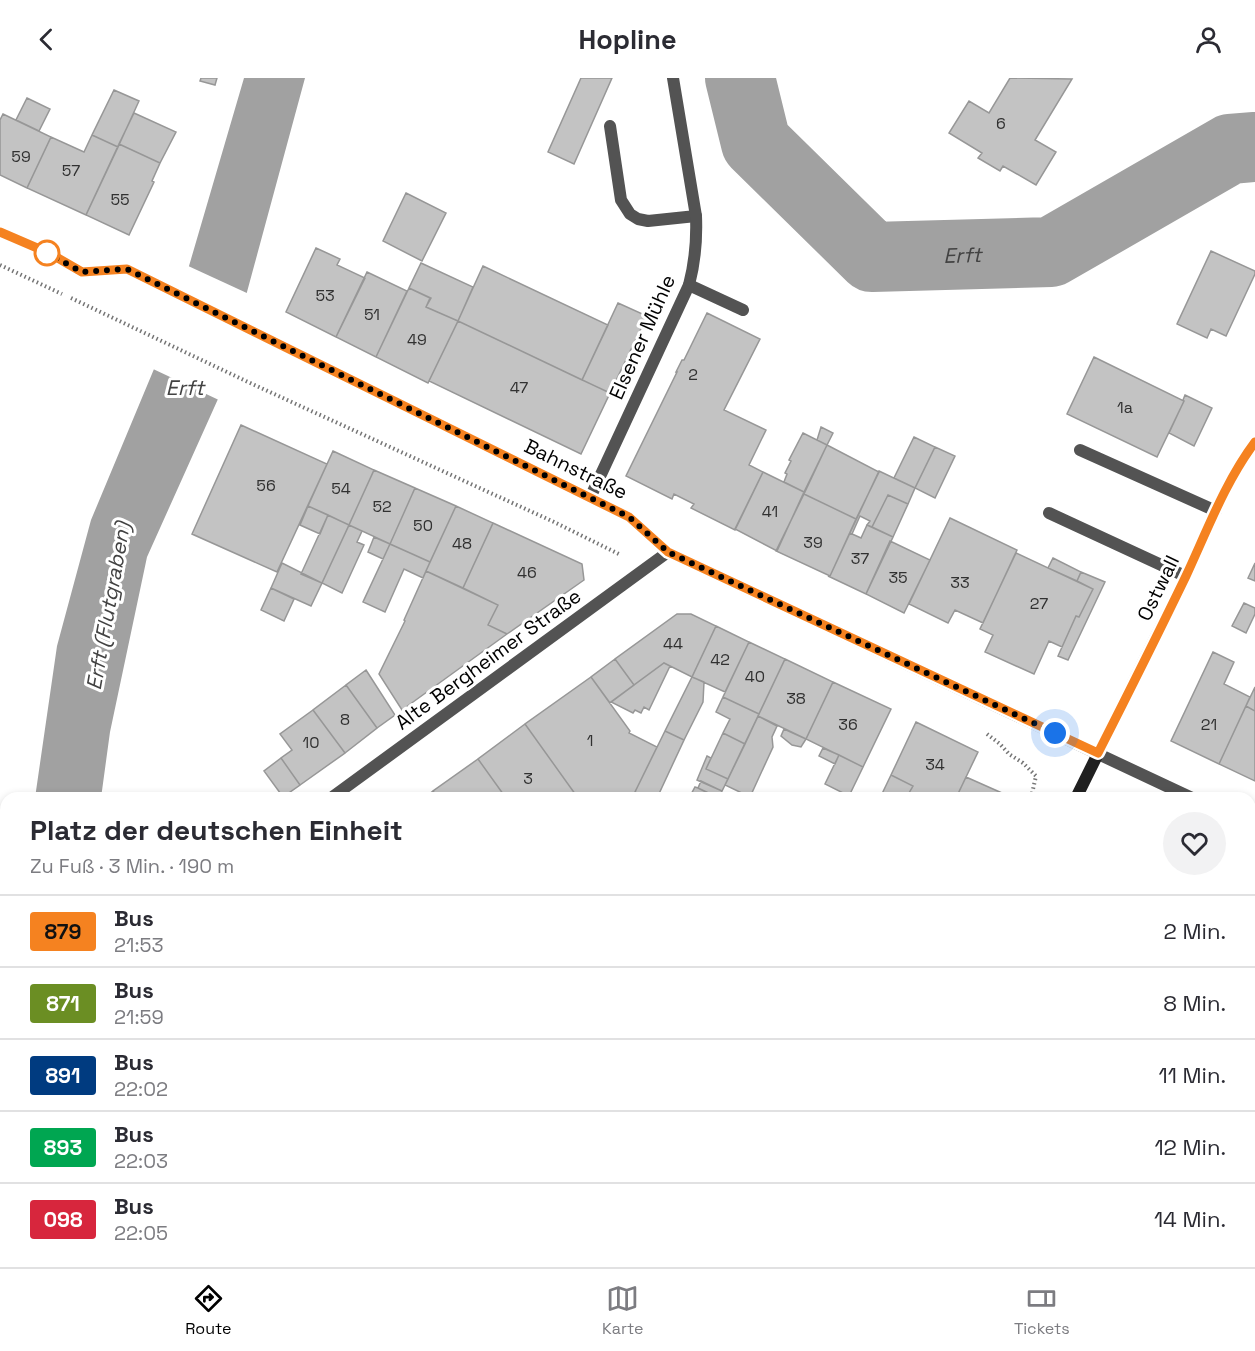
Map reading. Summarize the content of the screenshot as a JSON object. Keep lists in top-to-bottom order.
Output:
{
  "streets": {
    "main road": ["Ostwall"],
    "street": ["Elsener Mühle", "Bahnstraße", "Alte Bergheimer Straße"]
  },
  "crossings": [
    ["Elsener Mühle", "Bahnstraße"],
    ["Bahnstraße", "Ostwall"],
    ["Bahnstraße", "Alte Bergheimer Straße"]
  ],
  "water": ["Erft", "Erft (Flutgraben)"],
  "lines": ["bus line 879"],
  "house_numbers": [
    "6",
    "59",
    "57",
    "55",
    "53",
    "51",
    "49",
    "2",
    "47",
    "1a",
    "56",
    "54",
    "52",
    "41",
    "50",
    "39",
    "48",
    "37",
    "46",
    "35",
    "33",
    "27",
    "44",
    "42",
    "40",
    "38",
    "8",
    "36",
    "21",
    "1",
    "10",
    "34",
    "3"
  ],
  "page": {
    "header": "Hopline",
    "heading": ["Platz der deutschen Einheit", "Zu Fuß · 3 Min. · 190 m"],
    "list": [
      {
        "mark": "879",
        "name": "Bus",
        "note": "21:53",
        "value": "2 Min."
      },
      {
        "mark": "871",
        "name": "Bus",
        "note": "21:59",
        "value": "8 Min."
      },
      {
        "mark": "891",
        "name": "Bus",
        "note": "22:02",
        "value": "11 Min."
      },
      {
        "mark": "893",
        "name": "Bus",
        "note": "22:03",
        "value": "12 Min."
      },
      {
        "mark": "098",
        "name": "Bus",
        "note": "22:05",
        "value": "14 Min."
      }
    ],
    "tabs": ["Route", "Karte", "Tickets"]
  }
}
